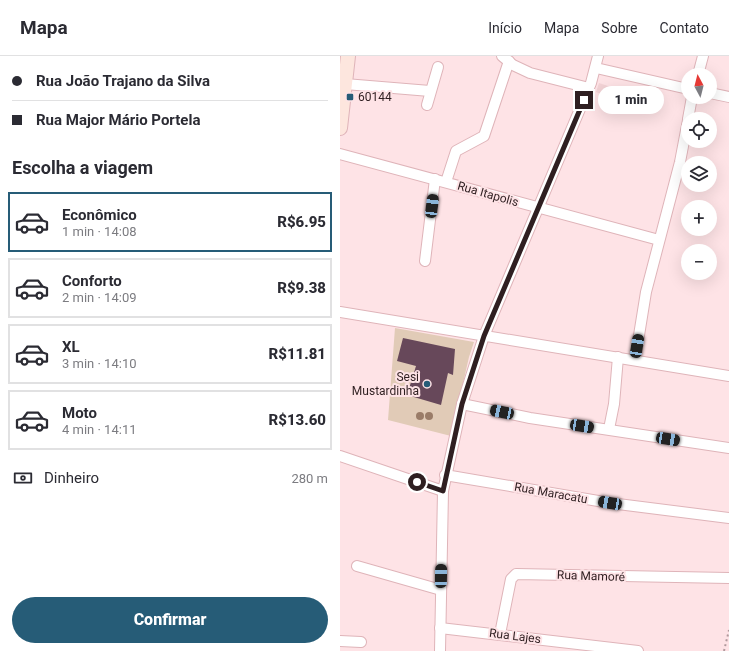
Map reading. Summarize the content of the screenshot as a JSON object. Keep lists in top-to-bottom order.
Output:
{
  "streets": {
    "street": [
      "Rua Itapolis",
      "Rua Maracatu",
      "Rua Mamoré",
      "Rua Lajes"
    ]
  },
  "crossings": [
    ["Rua Mamoré", "Rua Lajes"]
  ],
  "places": {
    "transit": ["60144"],
    "other": ["Sesi Mustardinha"]
  },
  "north": "top",
  "page": {
    "header": "Mapa",
    "nav": [
      "Início",
      "Mapa",
      "Sobre",
      "Contato"
    ],
    "banner": ["Rua João Trajano da Silva", "Rua Major Mário Portela"],
    "map_buttons": ["+", "−"],
    "bubble": "1 min",
    "heading": "Escolha a viagem",
    "list": [
      {
        "name": "Econômico",
        "note": "1 min · 14:08",
        "value": "R$6.95"
      },
      {
        "name": "Conforto",
        "note": "2 min · 14:09",
        "value": "R$9.38"
      },
      {
        "name": "XL",
        "note": "3 min · 14:10",
        "value": "R$11.81"
      },
      {
        "name": "Moto",
        "note": "4 min · 14:11",
        "value": "R$13.60"
      }
    ],
    "pay": ["Dinheiro", "280 m"],
    "buttons": "Confirmar"
  }
}
